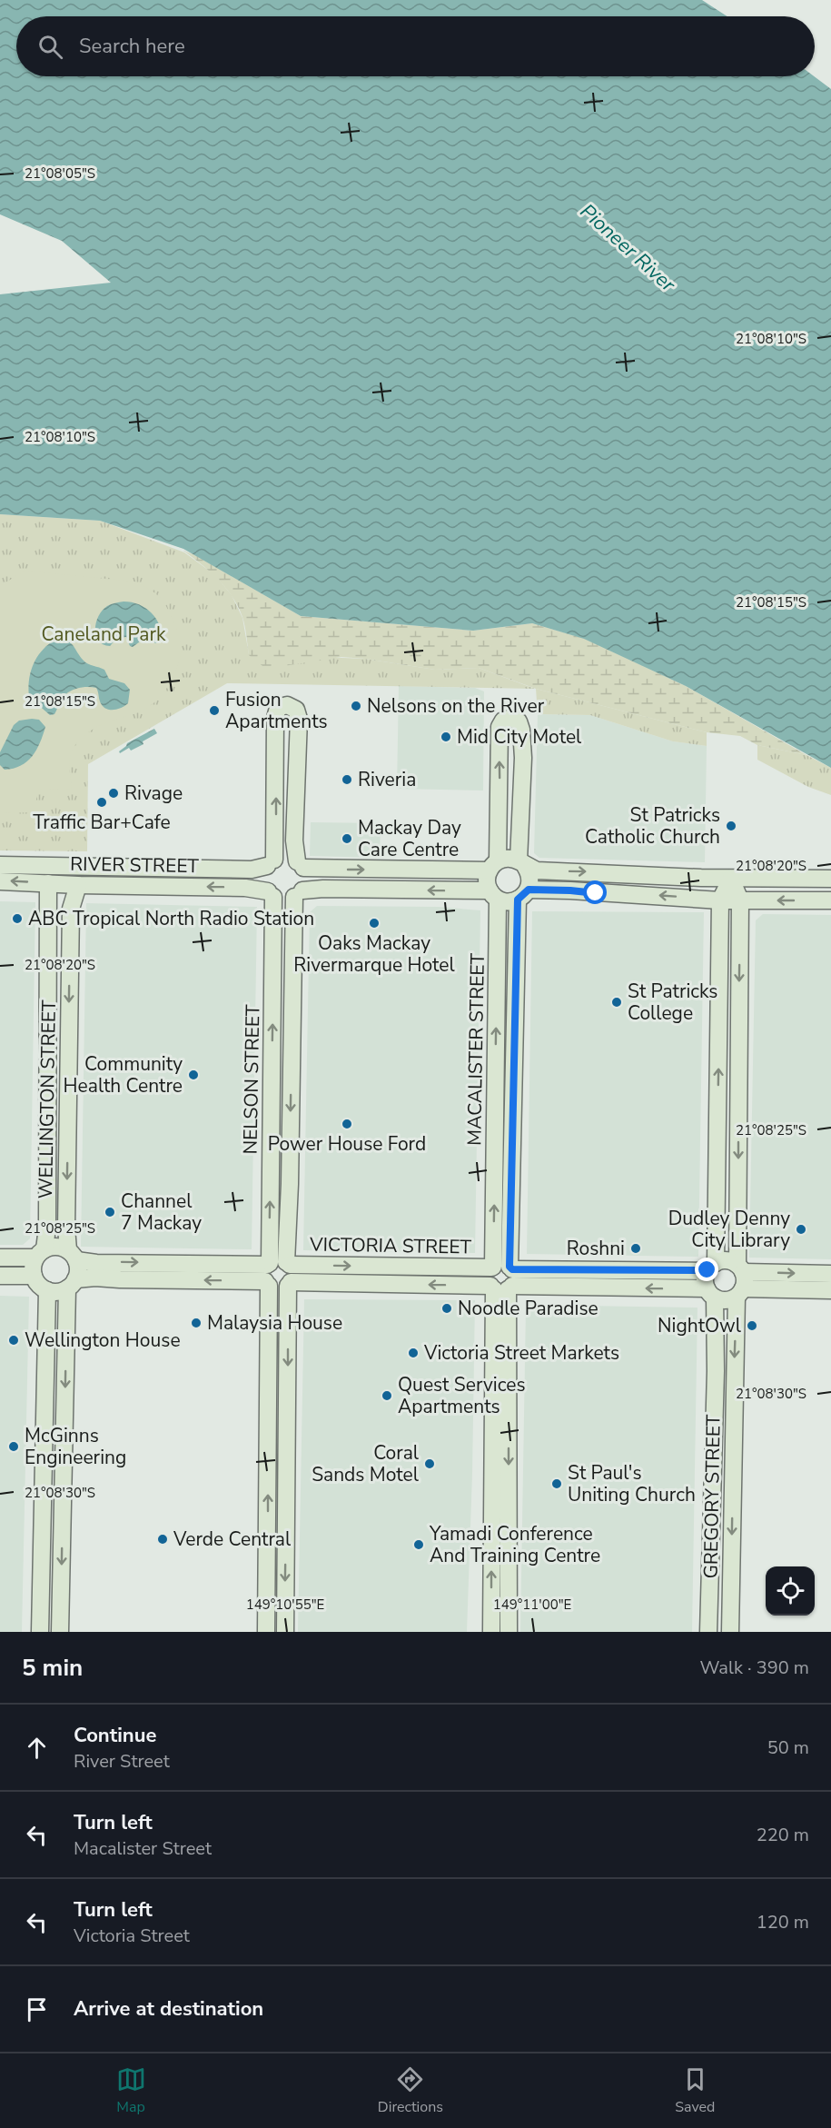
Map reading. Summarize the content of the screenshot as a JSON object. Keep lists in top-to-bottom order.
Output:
{
  "streets": {
    "street": [
      "RIVER STREET",
      "MACALISTER STREET",
      "NELSON STREET",
      "WELLINGTON STREET",
      "VICTORIA STREET",
      "GREGORY STREET"
    ]
  },
  "crossings": [
    ["RIVER STREET", "NELSON STREET"],
    ["RIVER STREET", "WELLINGTON STREET"],
    ["MACALISTER STREET", "VICTORIA STREET"],
    ["NELSON STREET", "VICTORIA STREET"],
    ["WELLINGTON STREET", "VICTORIA STREET"],
    ["VICTORIA STREET", "GREGORY STREET"]
  ],
  "water": ["Pioneer River"],
  "parks": ["Caneland Park"],
  "places": [
    "Nelsons on the River",
    "Fusion Apartments",
    "Mid City Motel",
    "Riveria",
    "Rivage",
    "Traffic Bar+Cafe",
    "St Patricks Catholic Church",
    "Mackay Day Care Centre",
    "ABC Tropical North Radio Station",
    "Oaks Mackay Rivermarque Hotel",
    "St Patricks College",
    "Community Health Centre",
    "Power House Ford",
    "Channel 7 Mackay",
    "Dudley Denny City Library",
    "Roshni",
    "Noodle Paradise",
    "Malaysia House",
    "NightOwl",
    "Wellington House",
    "Victoria Street Markets",
    "Quest Services Apartments",
    "McGinns Engineering",
    "Coral Sands Motel",
    "St Paul's Uniting Church",
    "Verde Central",
    "Yamadi Conference And Training Centre"
  ],
  "page": {
    "search": "Search here",
    "heading": ["5 min", "Walk · 390 m"],
    "list": [
      ["Continue", "River Street", "50 m"],
      ["Turn left", "Macalister Street", "220 m"],
      ["Turn left", "Victoria Street", "120 m"],
      "Arrive at destination"
    ],
    "nav": ["Map", "Directions", "Saved"]
  },
  "coordinates": [
    "21°08'05\"S",
    "21°08'10\"S",
    "21°08'15\"S",
    "21°08'20\"S",
    "21°08'25\"S",
    "21°08'30\"S",
    "149°10'55\"E",
    "149°11'00\"E"
  ]
}
